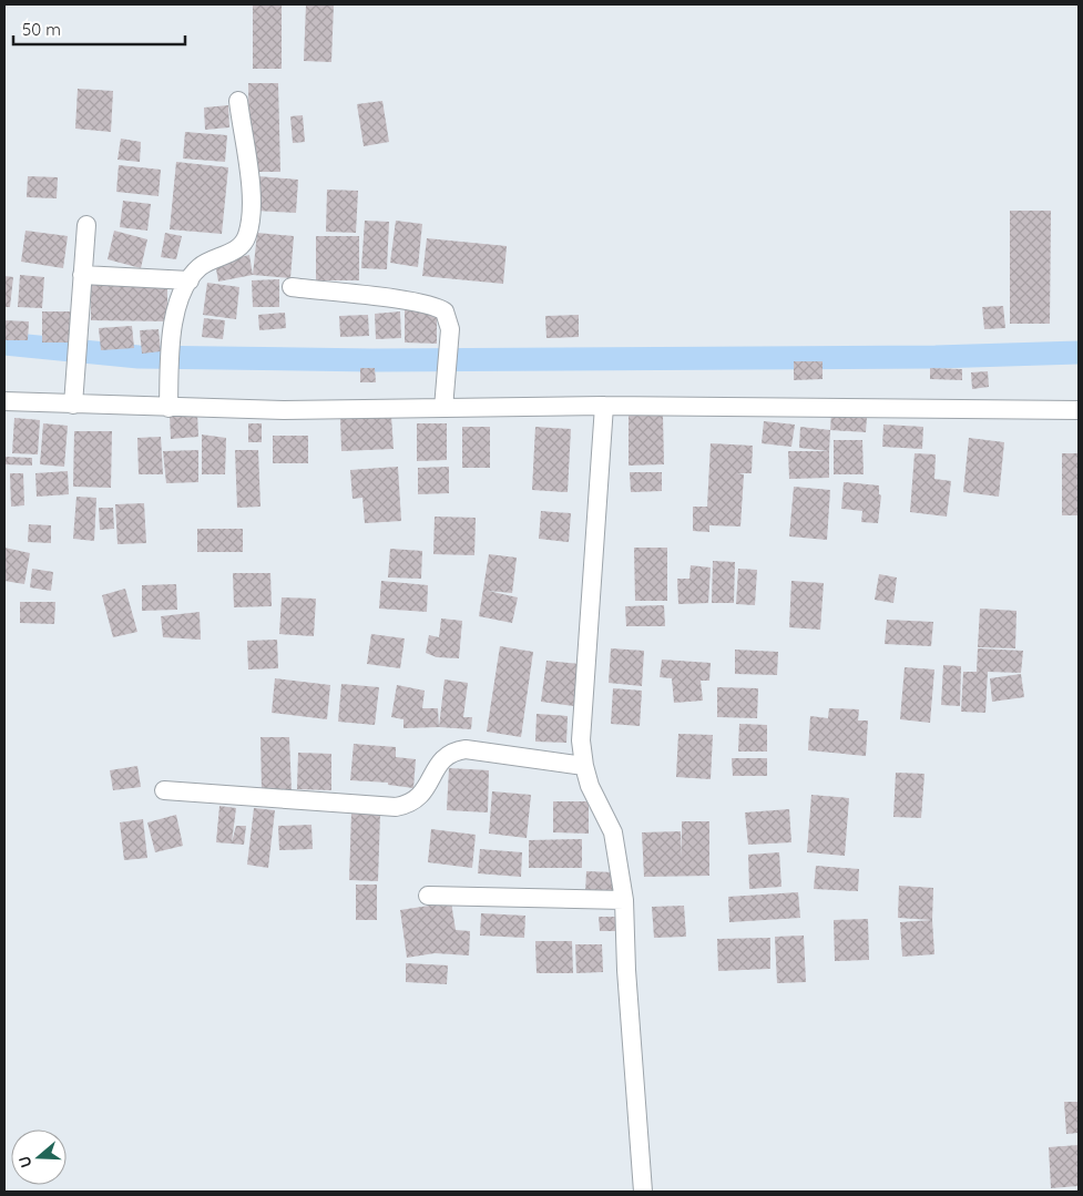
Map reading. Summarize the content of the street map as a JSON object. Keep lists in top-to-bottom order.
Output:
{
  "scale_bar": "50 m",
  "north": "left"
}
